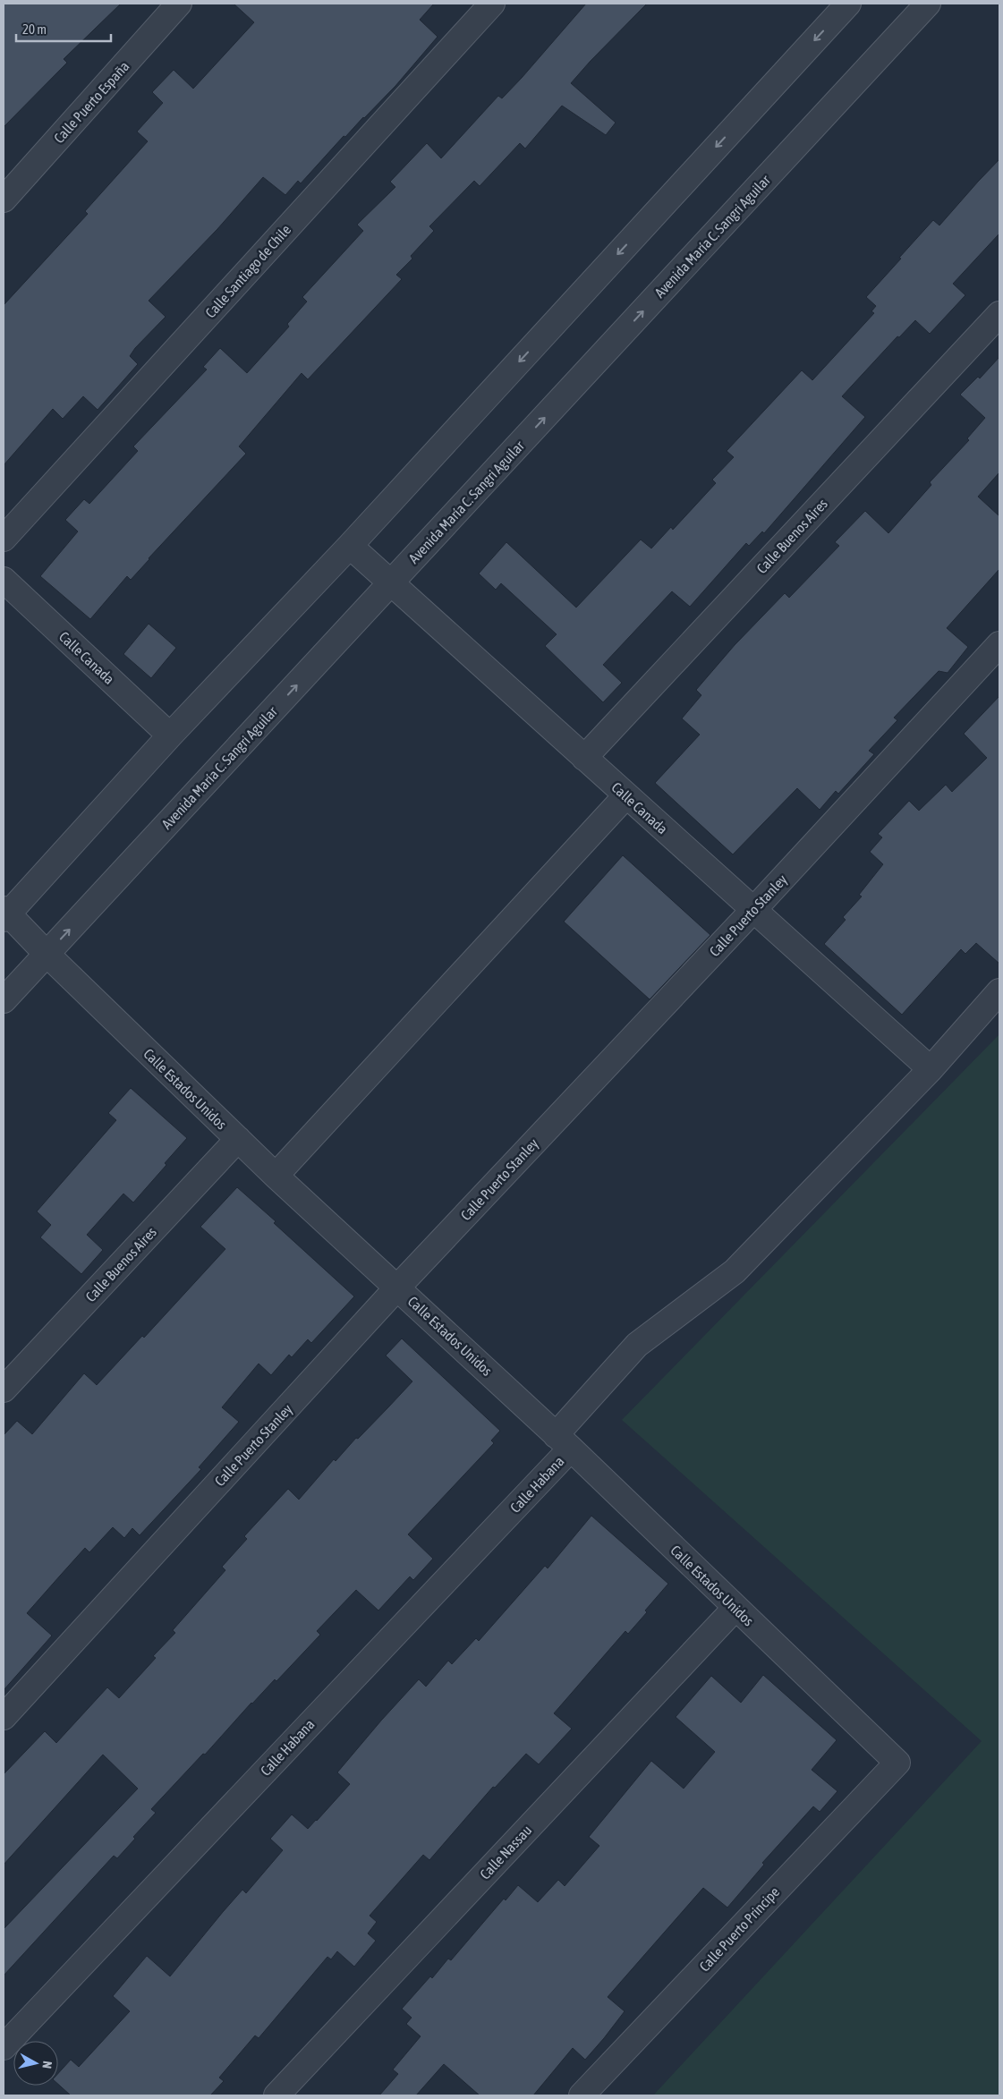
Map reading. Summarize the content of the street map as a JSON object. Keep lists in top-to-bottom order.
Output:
{
  "streets": {
    "street": [
      "Calle Puerto España",
      "Avenida María C. Sangri Aguilar",
      "Calle Santiago de Chile",
      "Calle Buenos Aires",
      "Calle Canada",
      "Calle Puerto Stanley",
      "Calle Estados Unidos",
      "Calle Habana",
      "Calle Nassau",
      "Calle Puerto Principe"
    ]
  },
  "crossings": [
    ["Avenida María C. Sangri Aguilar", "Calle Canada"],
    ["Avenida María C. Sangri Aguilar", "Calle Estados Unidos"],
    ["Calle Buenos Aires", "Calle Canada"],
    ["Calle Buenos Aires", "Calle Estados Unidos"],
    ["Calle Canada", "Calle Puerto Stanley"],
    ["Calle Canada", "Calle Habana"],
    ["Calle Puerto Stanley", "Calle Estados Unidos"],
    ["Calle Estados Unidos", "Calle Habana"],
    ["Calle Estados Unidos", "Calle Nassau"],
    ["Calle Estados Unidos", "Calle Puerto Principe"]
  ],
  "scale_bar": "20 m",
  "north": "right"
}
